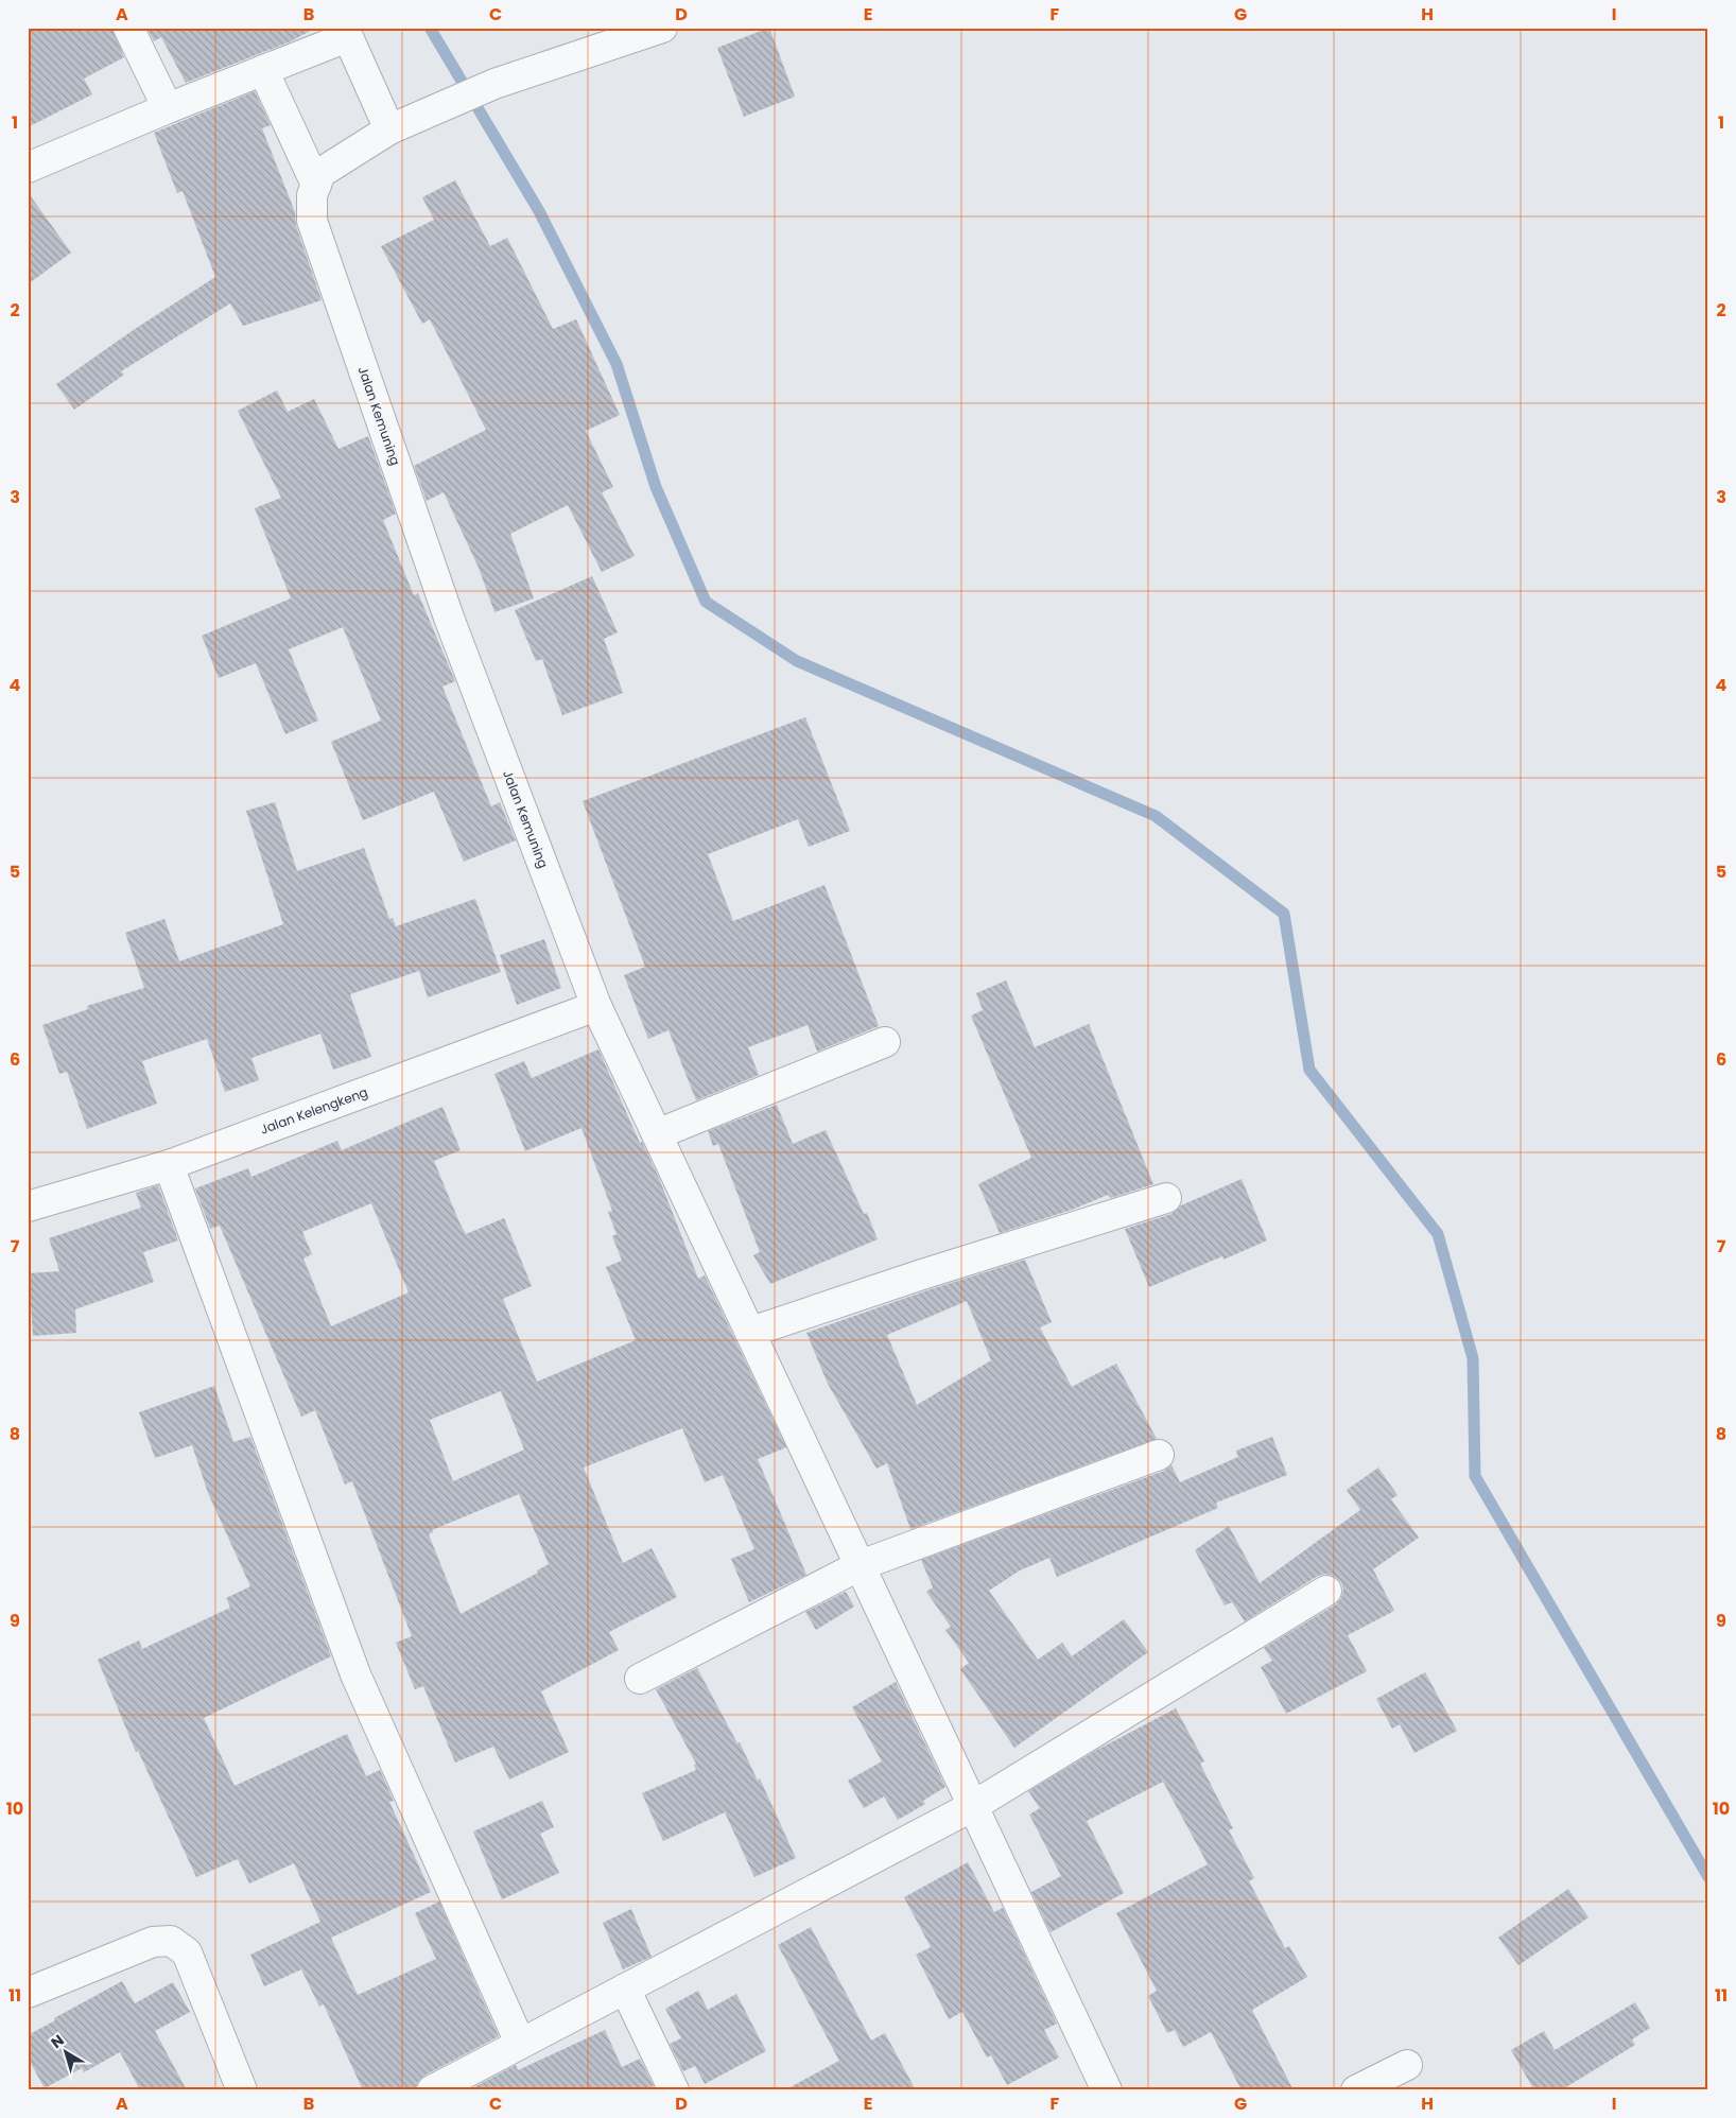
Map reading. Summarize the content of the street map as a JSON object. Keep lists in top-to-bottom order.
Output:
{
  "streets": {
    "street": ["Jalan Kemuning", "Jalan Kelengkeng"]
  },
  "crossings": [
    ["Jalan Kemuning", "Jalan Kelengkeng"]
  ],
  "north": "top left",
  "grid": {
    "columns": [
      "A",
      "B",
      "C",
      "D",
      "E",
      "F",
      "G",
      "H",
      "I"
    ],
    "rows": [
      "1",
      "2",
      "3",
      "4",
      "5",
      "6",
      "7",
      "8",
      "9",
      "10",
      "11"
    ]
  }
}
